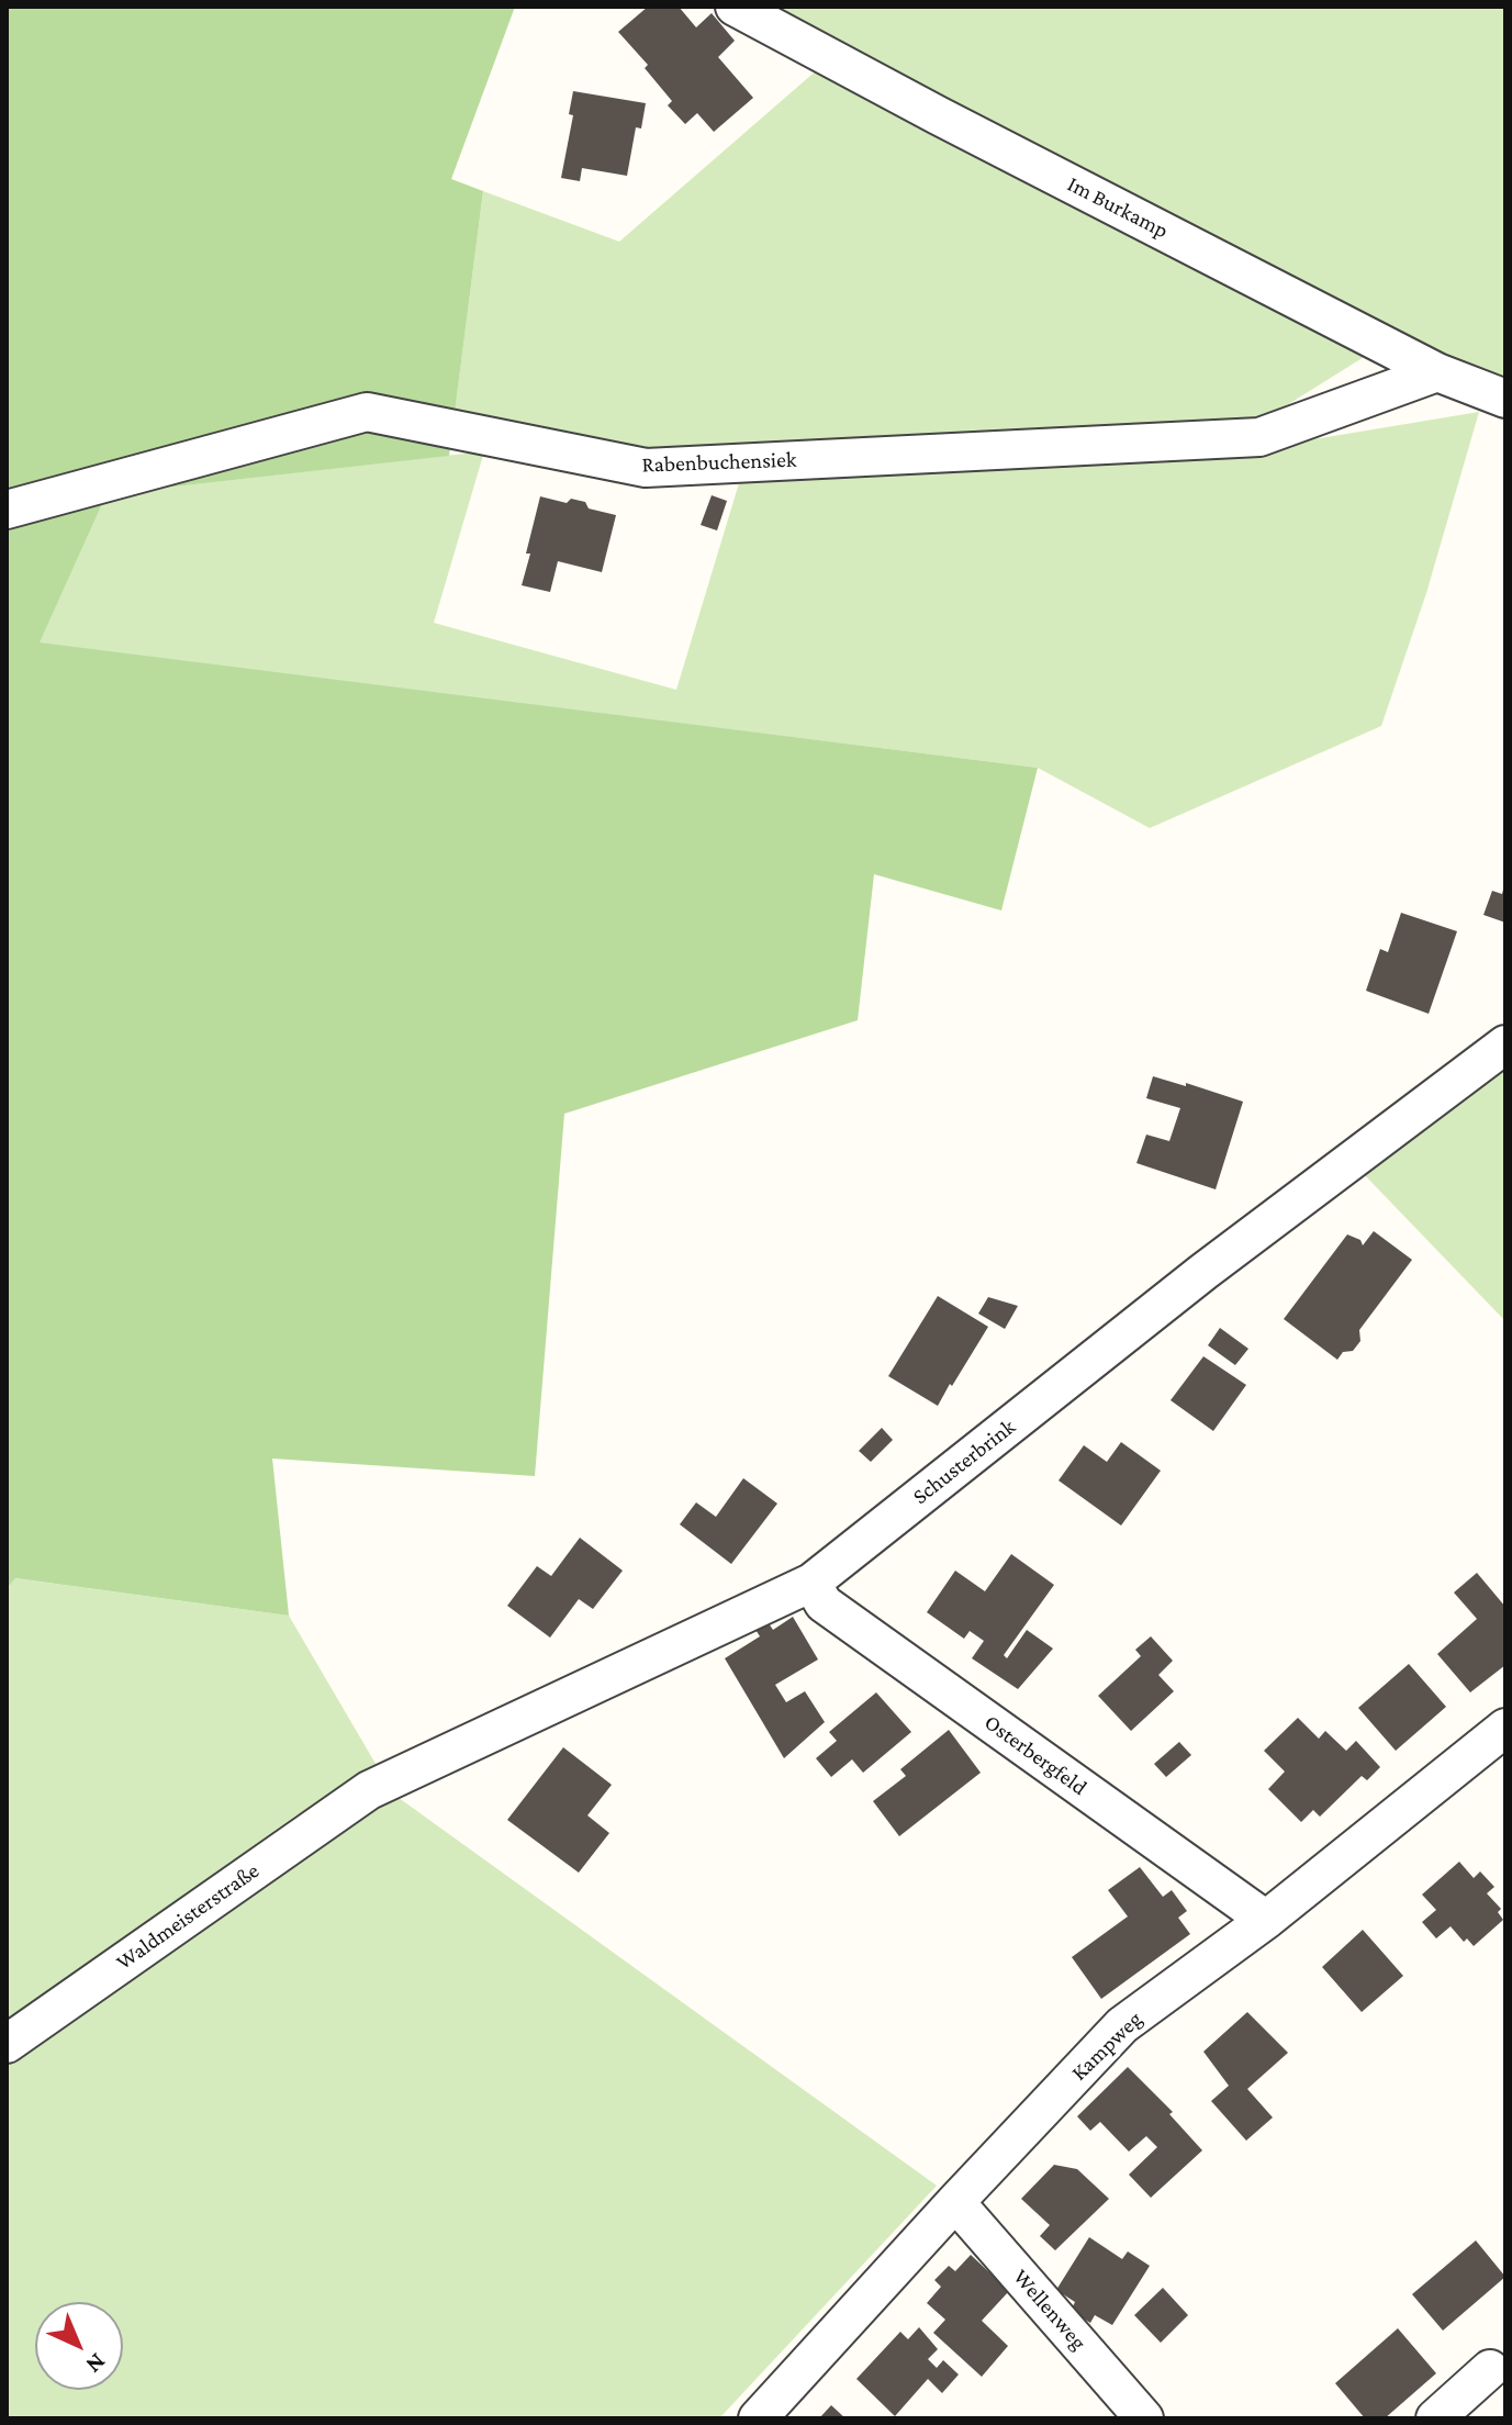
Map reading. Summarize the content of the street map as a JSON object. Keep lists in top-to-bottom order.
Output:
{
  "streets": {
    "street": [
      "Im Burkamp",
      "Rabenbuchensiek",
      "Schusterbrink",
      "Osterbergfeld",
      "Waldmeisterstraße",
      "Kampweg",
      "Wellenweg"
    ]
  },
  "crossings": [
    ["Im Burkamp", "Rabenbuchensiek"],
    ["Schusterbrink", "Osterbergfeld"],
    ["Schusterbrink", "Waldmeisterstraße"],
    ["Osterbergfeld", "Kampweg"],
    ["Kampweg", "Wellenweg"]
  ],
  "north": "bottom right"
}
